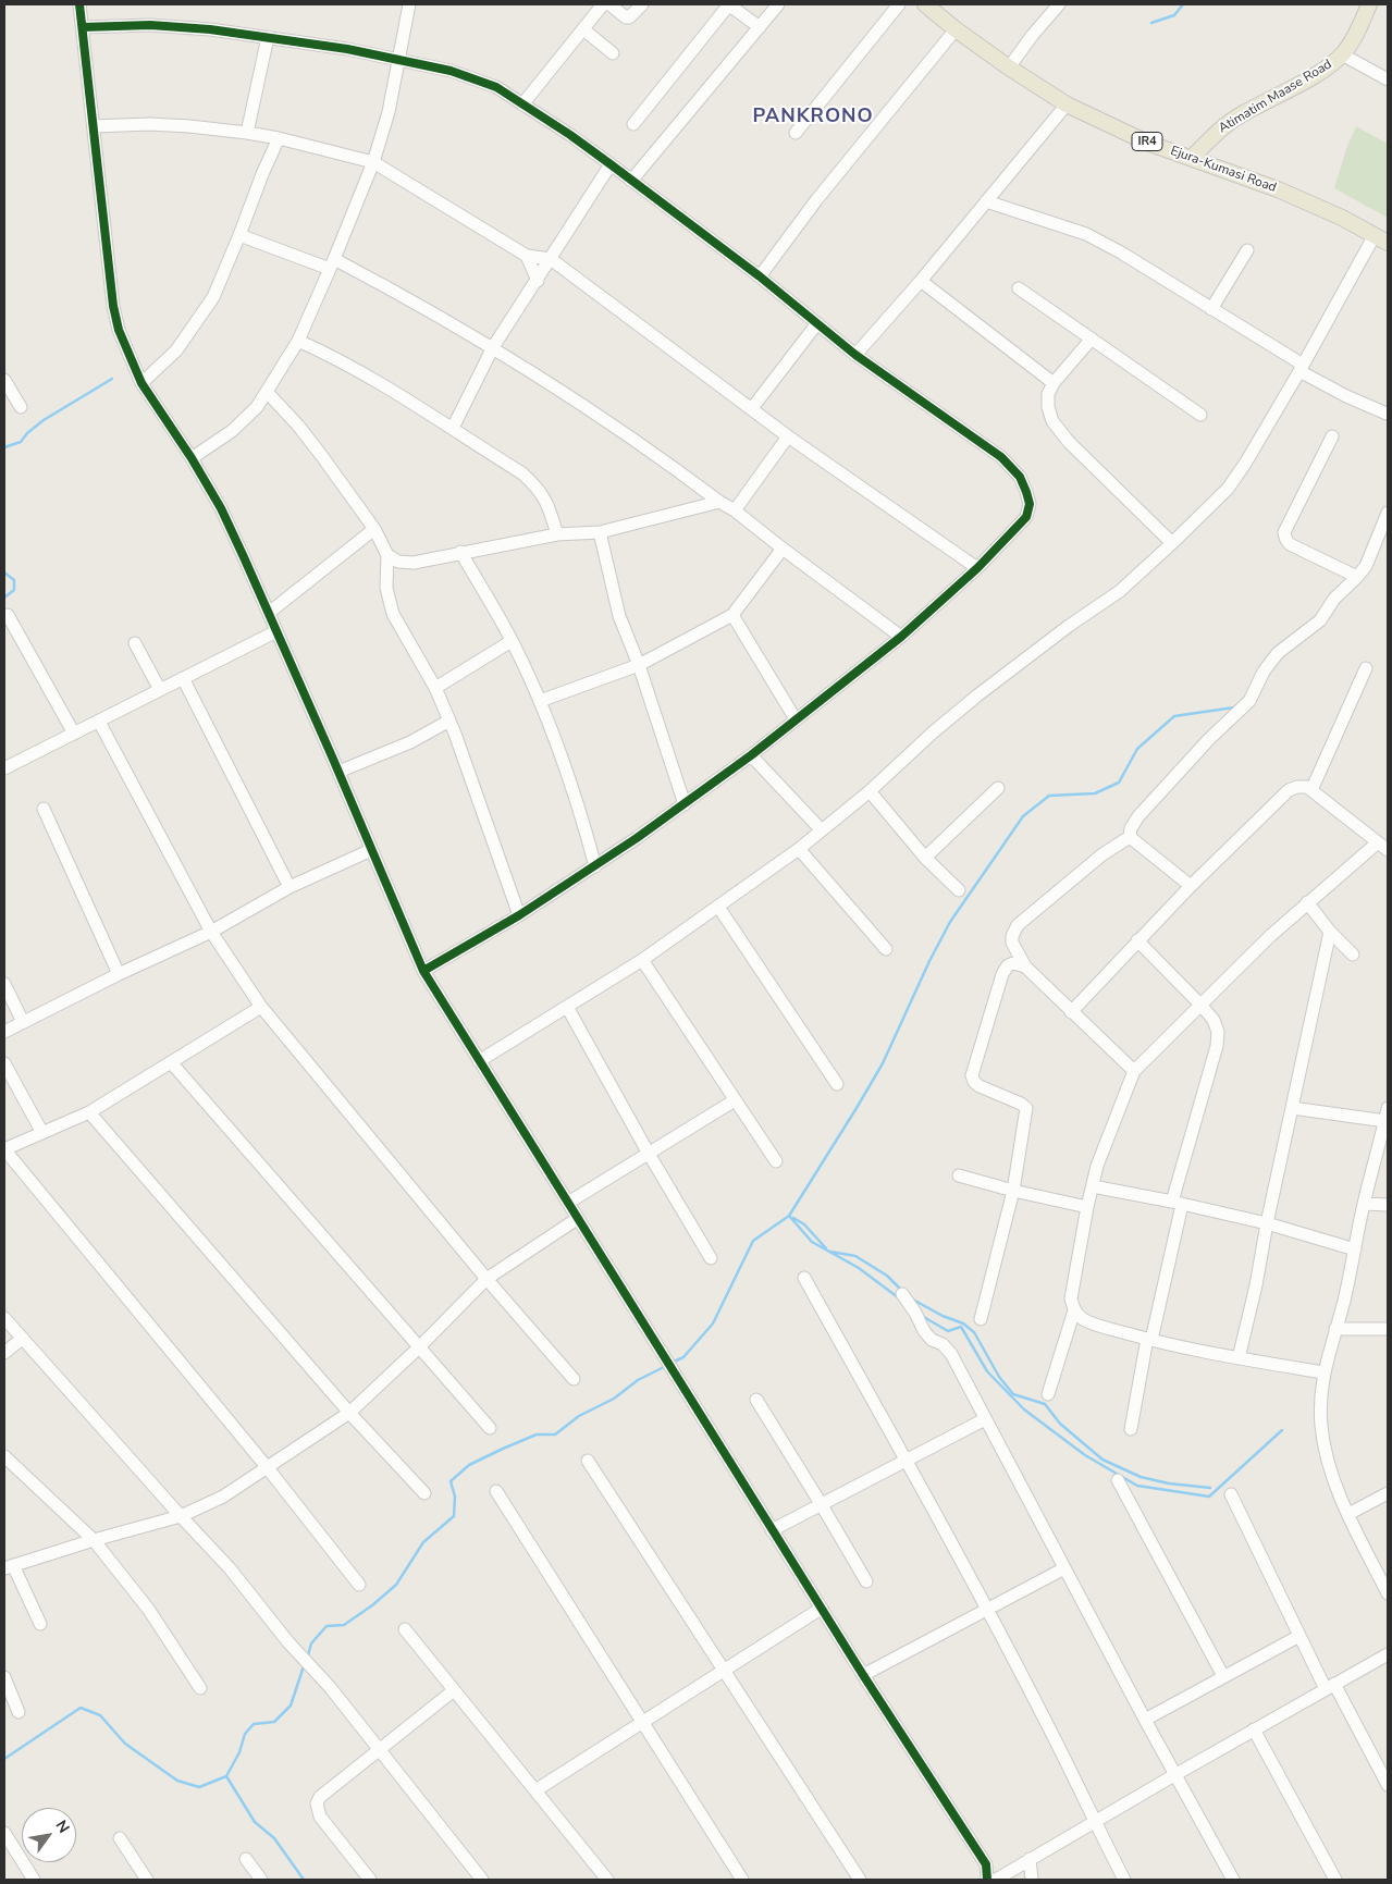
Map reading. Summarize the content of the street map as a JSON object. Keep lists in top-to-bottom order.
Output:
{
  "streets": {
    "main road": ["Atimatim Maase Road", "IR4", "Ejura-Kumasi Road"]
  },
  "crossings": [
    ["Atimatim Maase Road", "Ejura-Kumasi Road"]
  ],
  "districts": ["PANKRONO"],
  "north": "top right"
}
